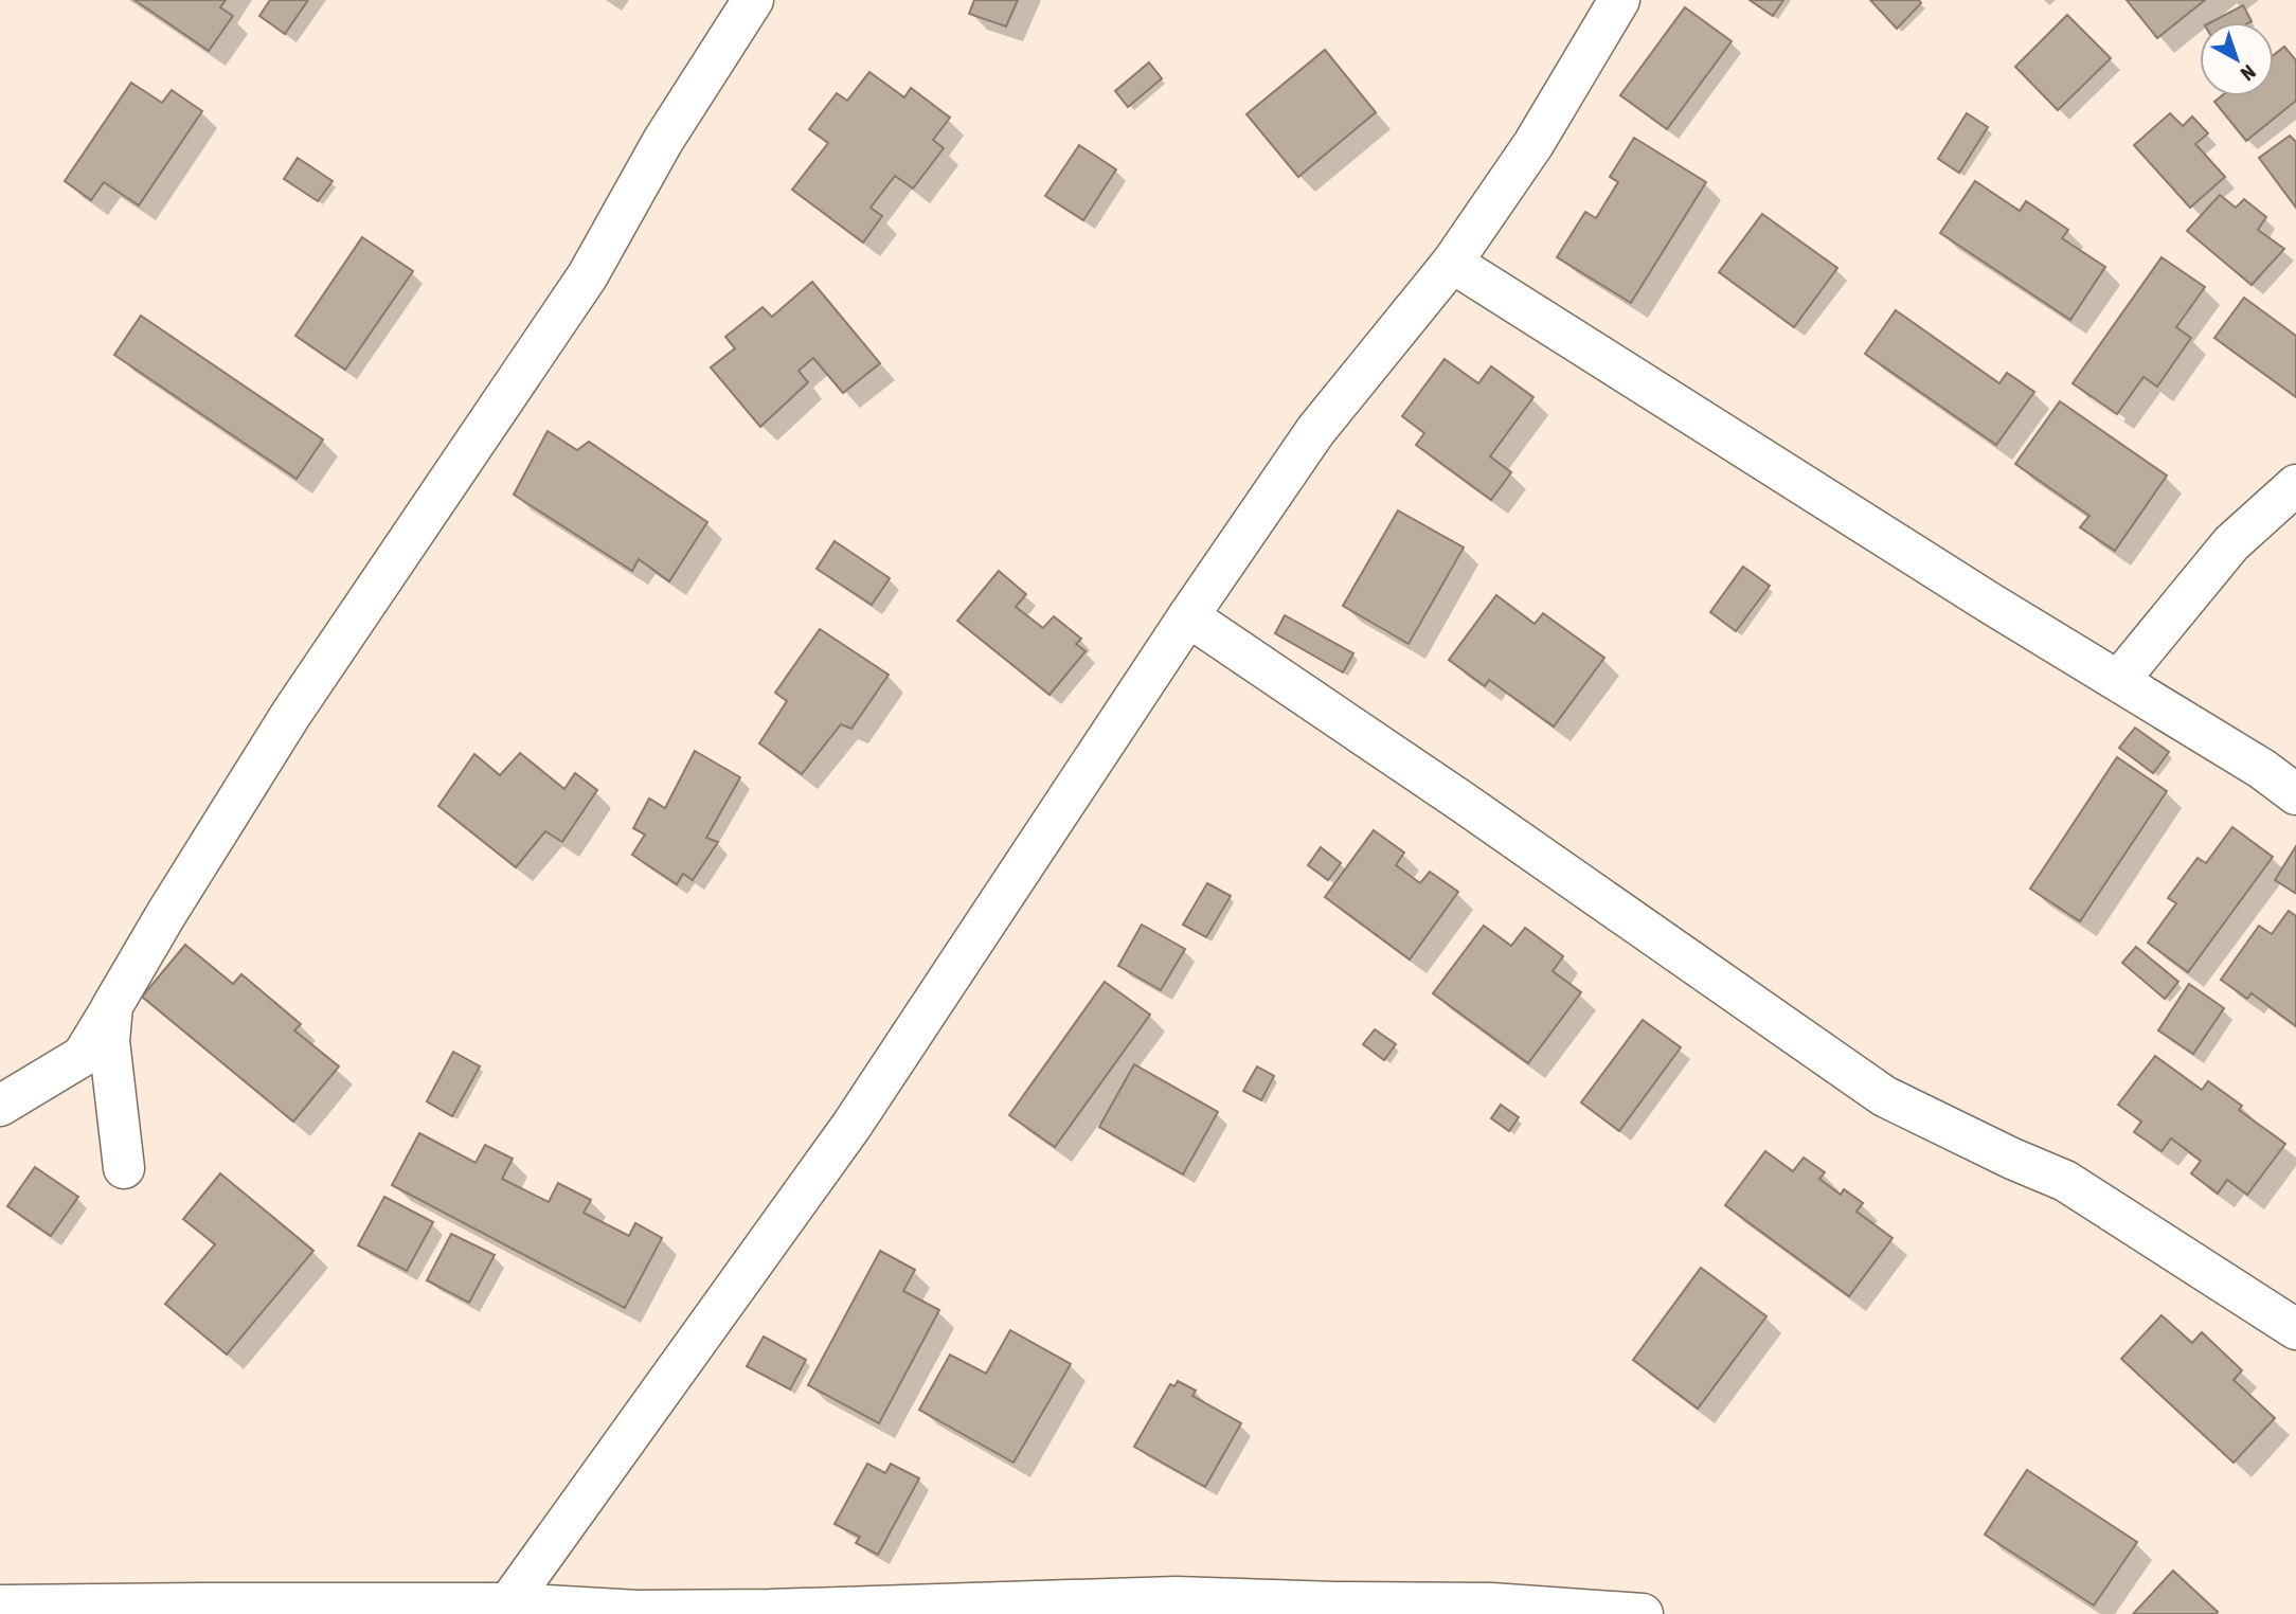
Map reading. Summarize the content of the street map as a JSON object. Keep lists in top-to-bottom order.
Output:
{
  "north": "bottom right"
}
